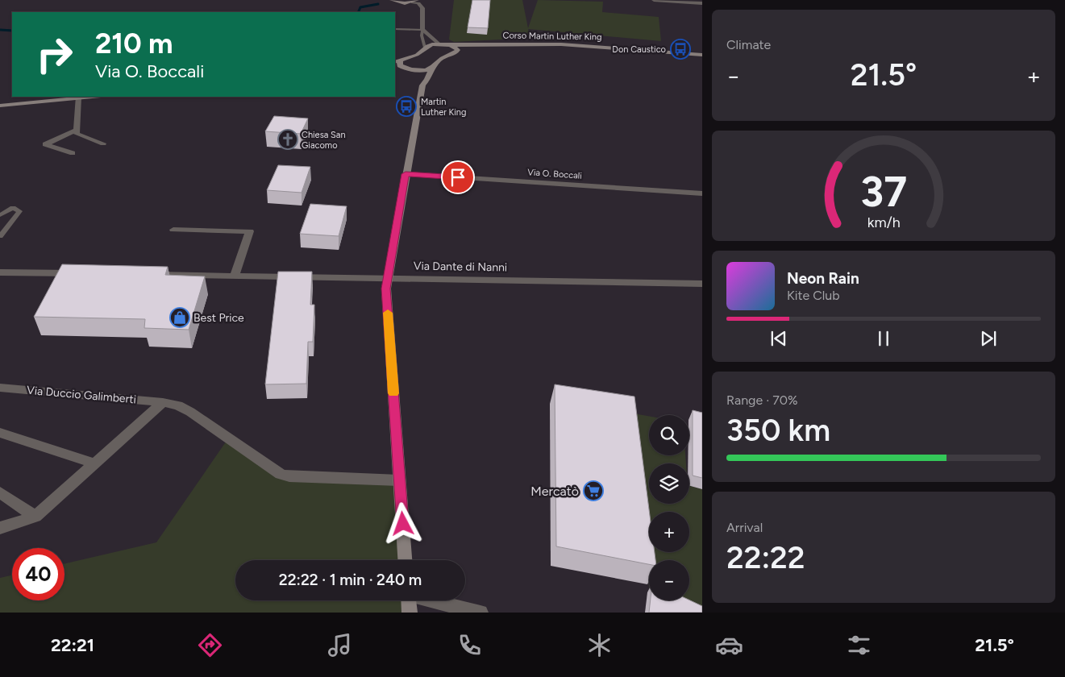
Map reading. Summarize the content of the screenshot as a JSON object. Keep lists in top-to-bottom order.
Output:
{
  "streets": {
    "street": [
      "Corso Martin Luther King",
      "Via O. Boccali",
      "Via Dante di Nanni",
      "Via Duccio Galimberti"
    ]
  },
  "places": {
    "bus stop": ["Don Caustico", "Martin Luther King"],
    "church": ["Chiesa San Giacomo"],
    "shop": ["Best Price"],
    "supermarket": ["Mercatò"]
  },
  "page": {
    "tile": [
      "Climate",
      ["Range · 70%", "350 km"],
      ["Arrival", "22:22"]
    ],
    "turn": ["210 m", "Via O. Boccali"],
    "heat": ["−", "21.5°", "+"],
    "song": ["Neon Rain", "Kite Club"],
    "map_buttons": ["+", "−"],
    "limit": "40",
    "trip": "22:22 · 1 min · 240 m",
    "tabs": ["22:21", "21.5°"],
    "gauge": ["37", "km/h"]
  }
}
